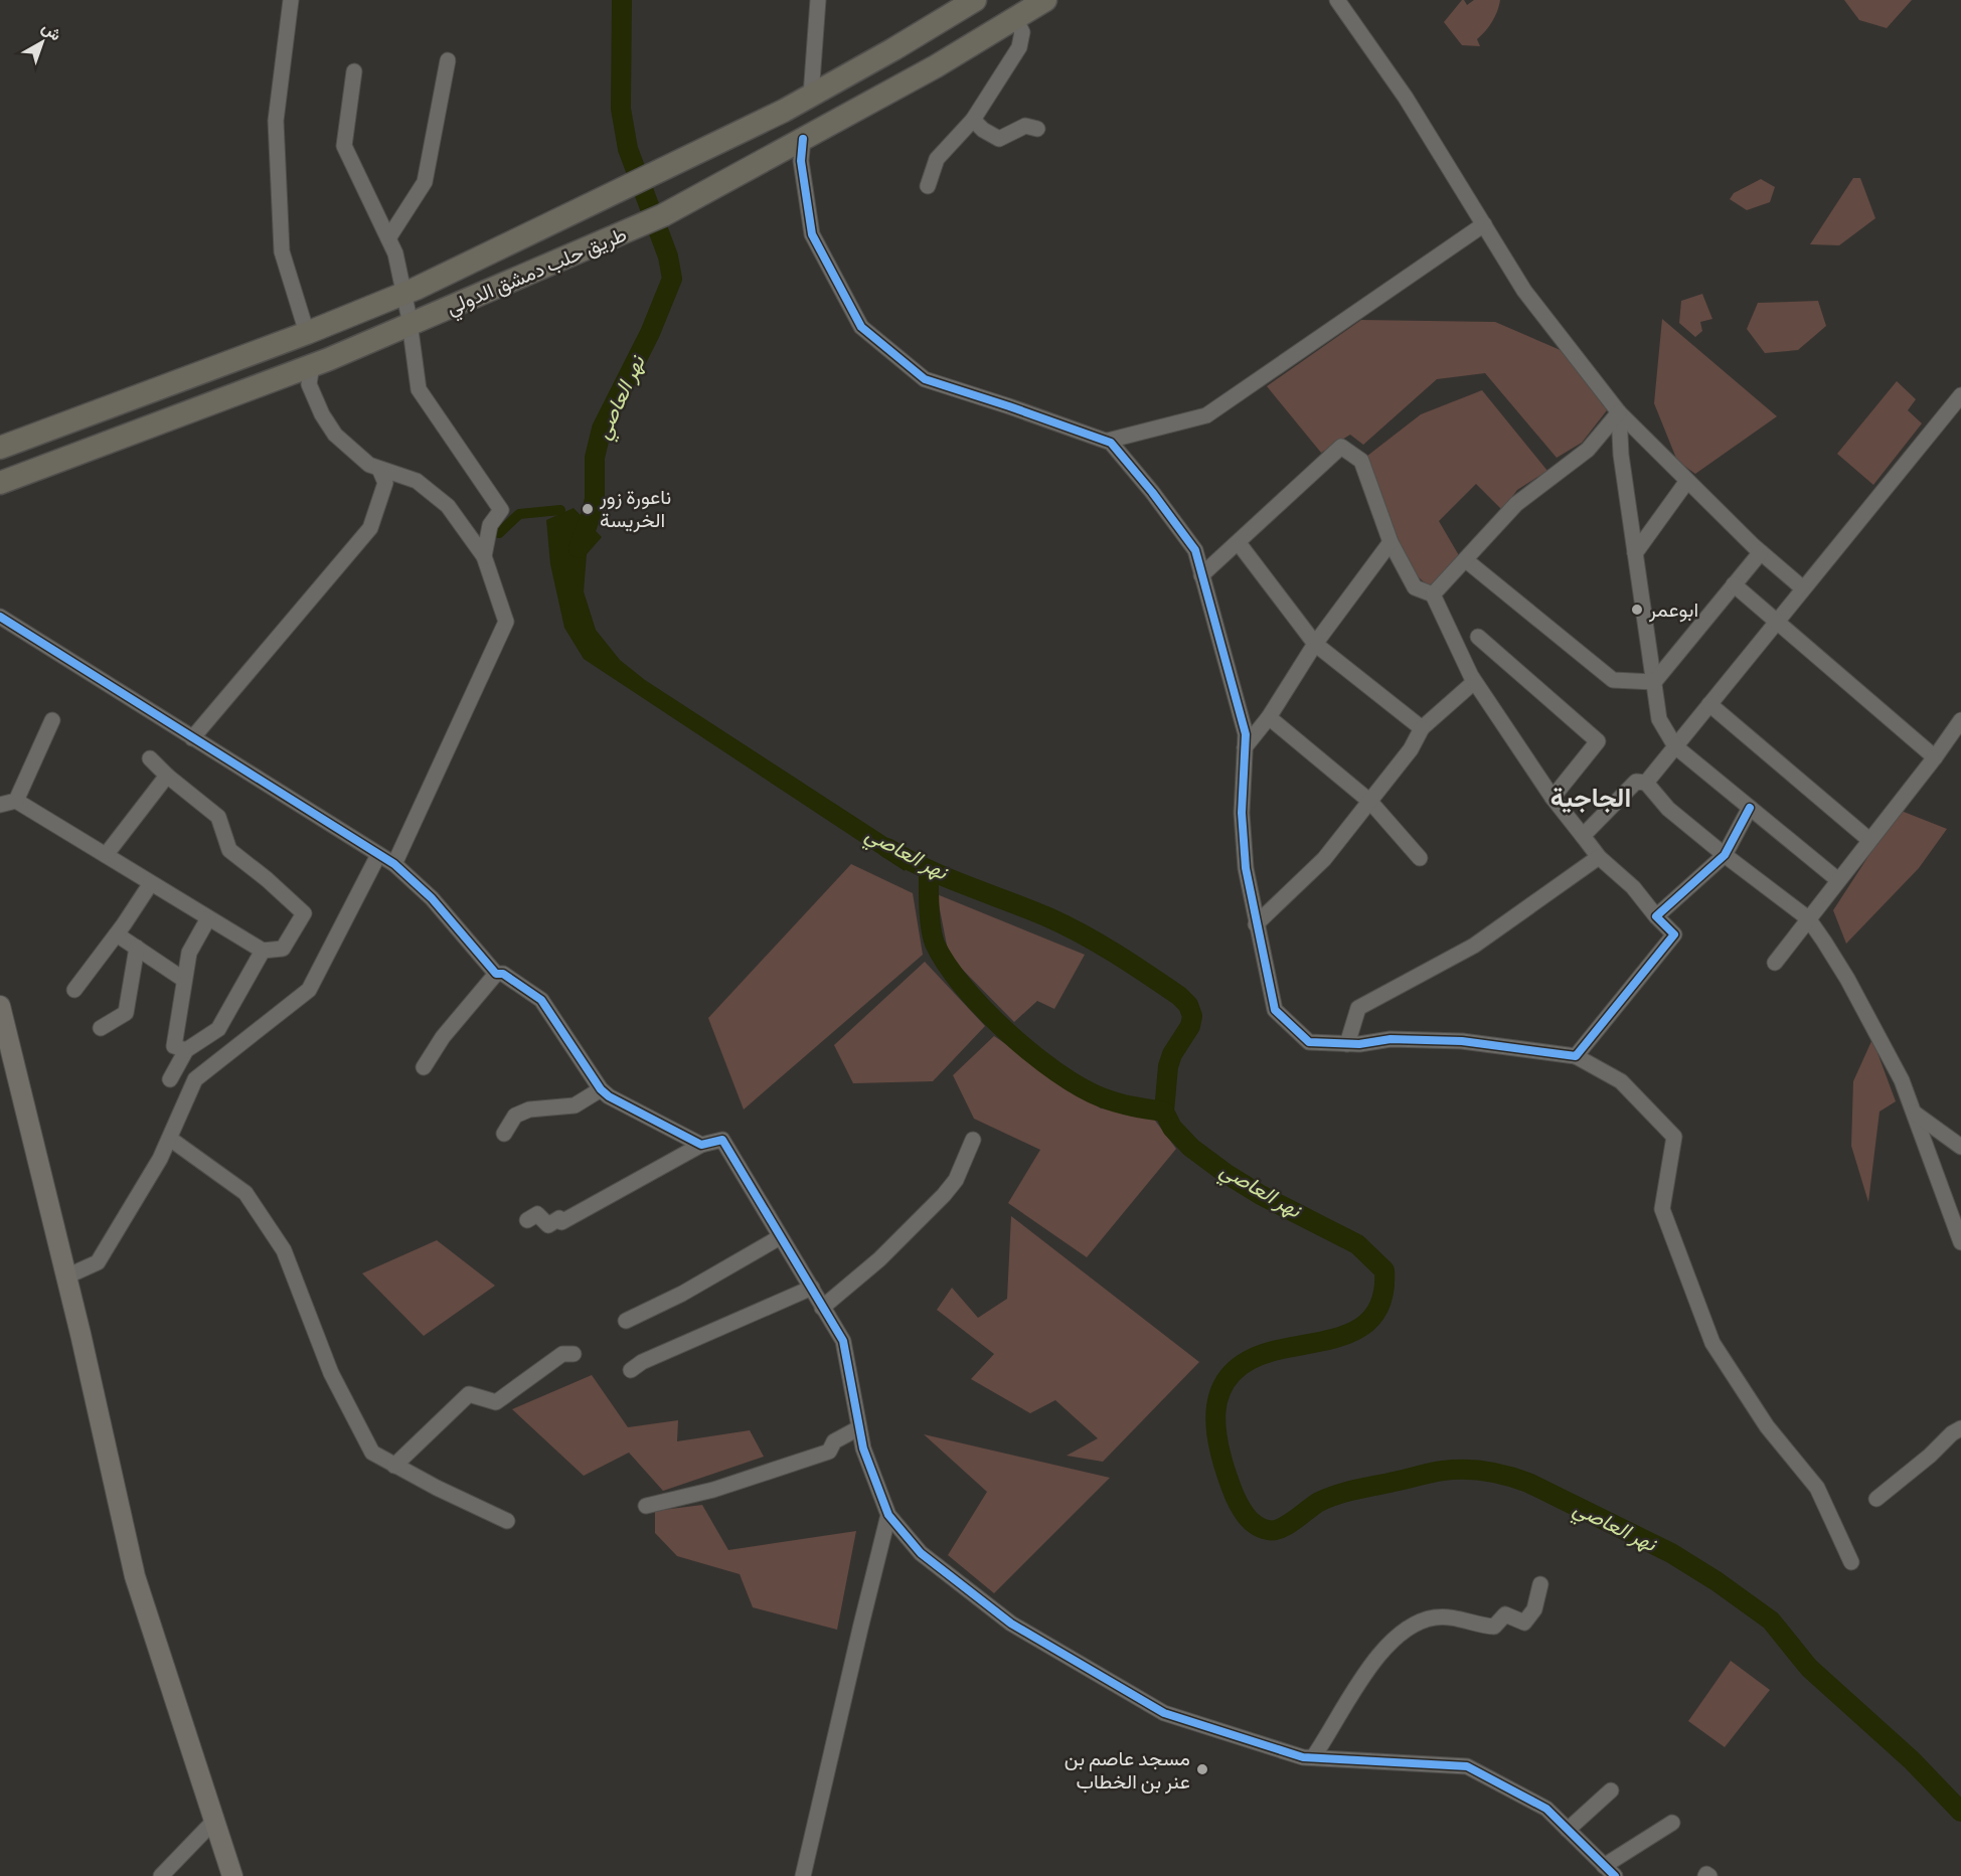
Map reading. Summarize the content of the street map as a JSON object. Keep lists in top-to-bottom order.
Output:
{
  "streets": {
    "highway": ["طريق حلب دمشق الدولي"]
  },
  "districts": ["الجاجية"],
  "water": ["نهر العاصي"],
  "places": ["ناعورة زور الخريسة", "ابوعمر", "مسجد عاصم بن عنر بن الخطاب"],
  "north": "top right"
}
